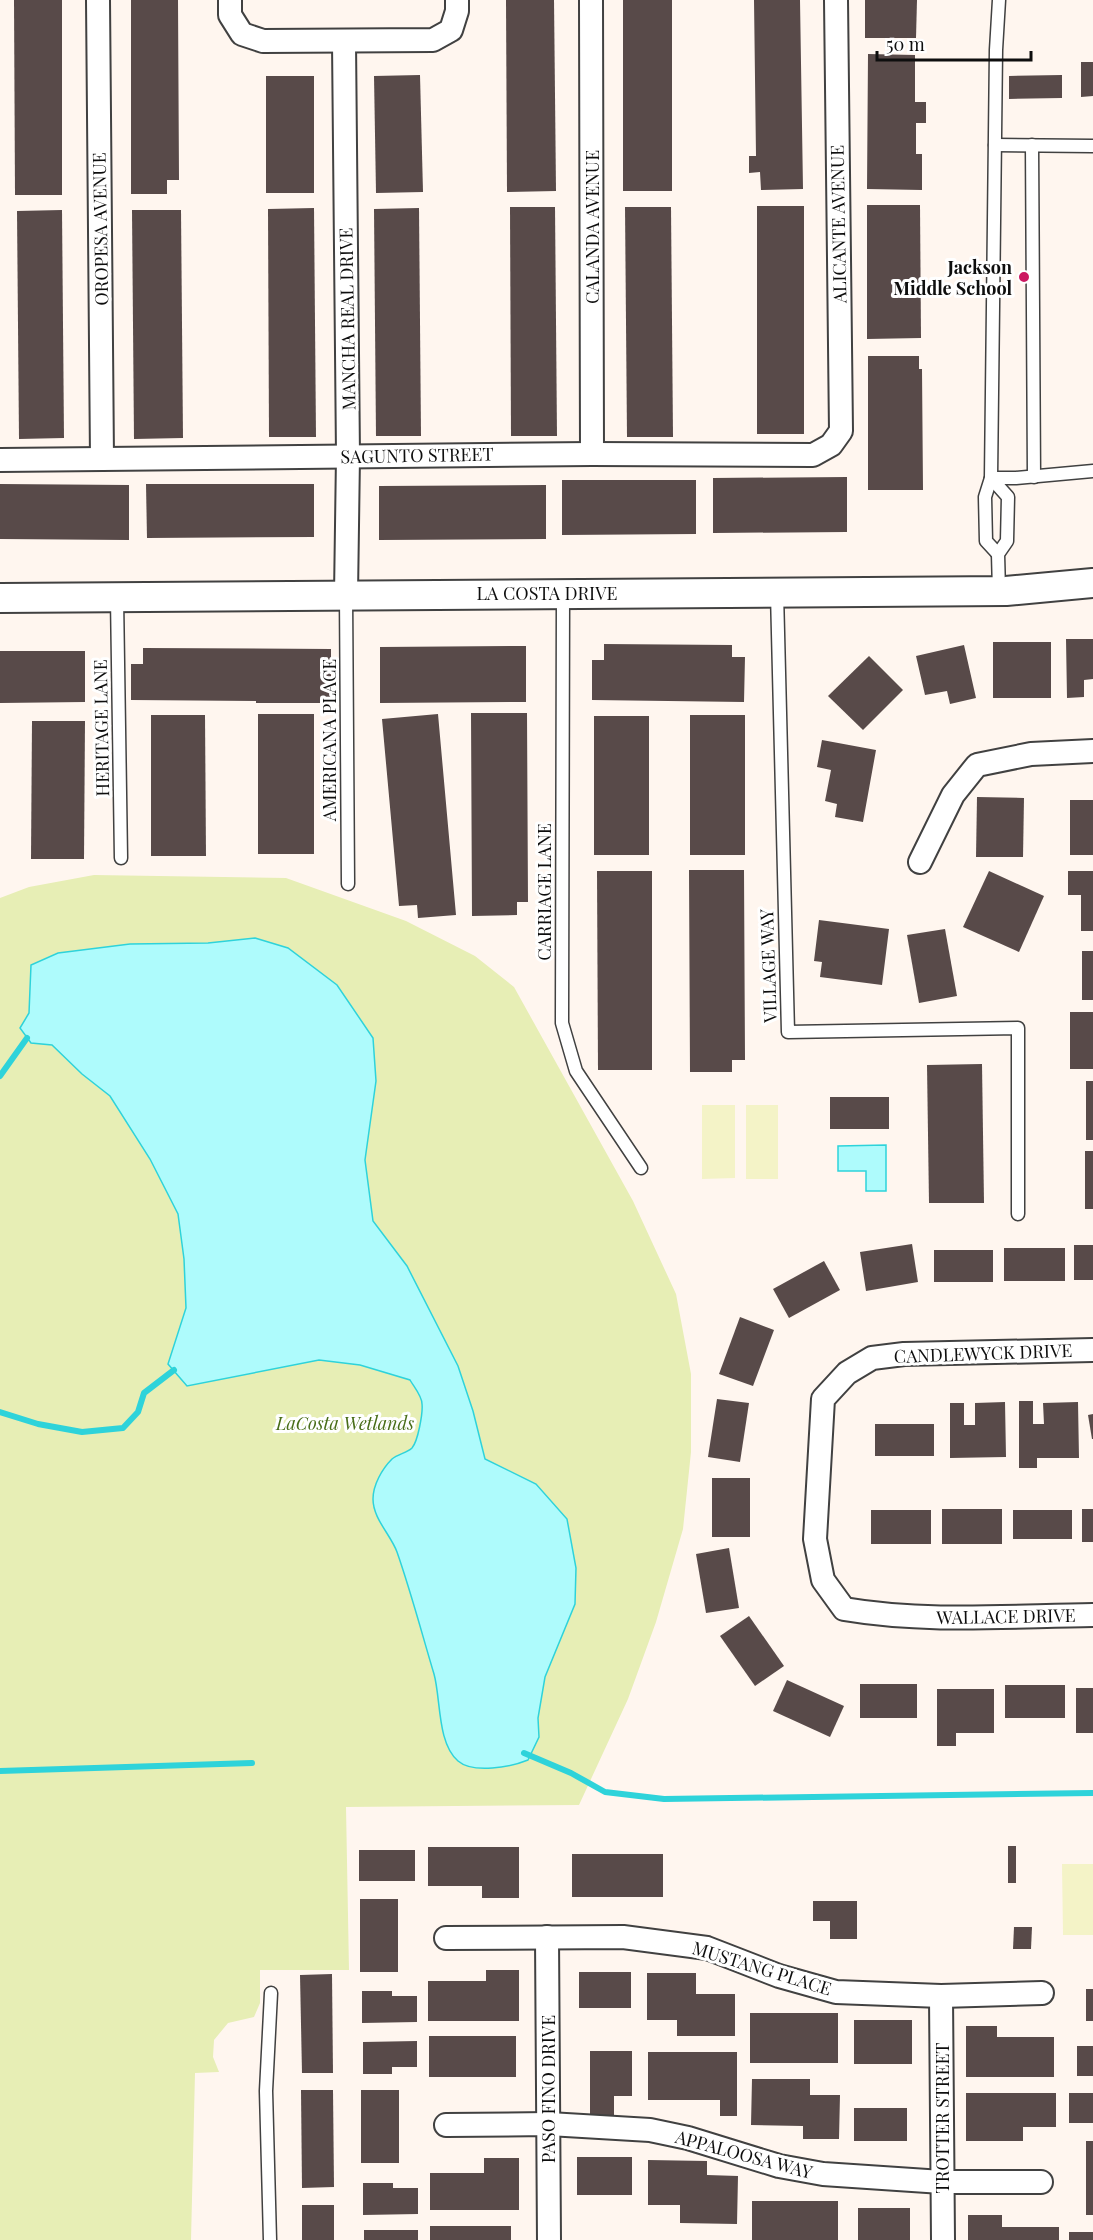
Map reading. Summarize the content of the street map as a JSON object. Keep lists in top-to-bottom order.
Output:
{
  "streets": {
    "street": [
      "ALICANTE AVENUE",
      "CALANDA AVENUE",
      "OROPESA AVENUE",
      "MANCHA REAL DRIVE",
      "SAGUNTO STREET",
      "LA COSTA DRIVE",
      "CANDLEWYCK DRIVE",
      "WALLACE DRIVE",
      "MUSTANG PLACE",
      "PASO FINO DRIVE",
      "TROTTER STREET",
      "APPALOOSA WAY"
    ],
    "lane": [
      "HERITAGE LANE",
      "AMERICANA PLACE",
      "CARRIAGE LANE",
      "VILLAGE WAY"
    ]
  },
  "crossings": [
    ["ALICANTE AVENUE", "SAGUNTO STREET"],
    ["CALANDA AVENUE", "SAGUNTO STREET"],
    ["OROPESA AVENUE", "SAGUNTO STREET"],
    ["MANCHA REAL DRIVE", "SAGUNTO STREET"],
    ["MANCHA REAL DRIVE", "LA COSTA DRIVE"],
    ["MANCHA REAL DRIVE", "AMERICANA PLACE"],
    ["LA COSTA DRIVE", "HERITAGE LANE"],
    ["LA COSTA DRIVE", "AMERICANA PLACE"],
    ["LA COSTA DRIVE", "CARRIAGE LANE"],
    ["LA COSTA DRIVE", "VILLAGE WAY"],
    ["CANDLEWYCK DRIVE", "WALLACE DRIVE"],
    ["MUSTANG PLACE", "PASO FINO DRIVE"],
    ["MUSTANG PLACE", "TROTTER STREET"],
    ["PASO FINO DRIVE", "APPALOOSA WAY"],
    ["TROTTER STREET", "APPALOOSA WAY"]
  ],
  "parks": ["LaCosta Wetlands"],
  "places": ["Jackson Middle School"],
  "scale_bar": "50 m"
}
